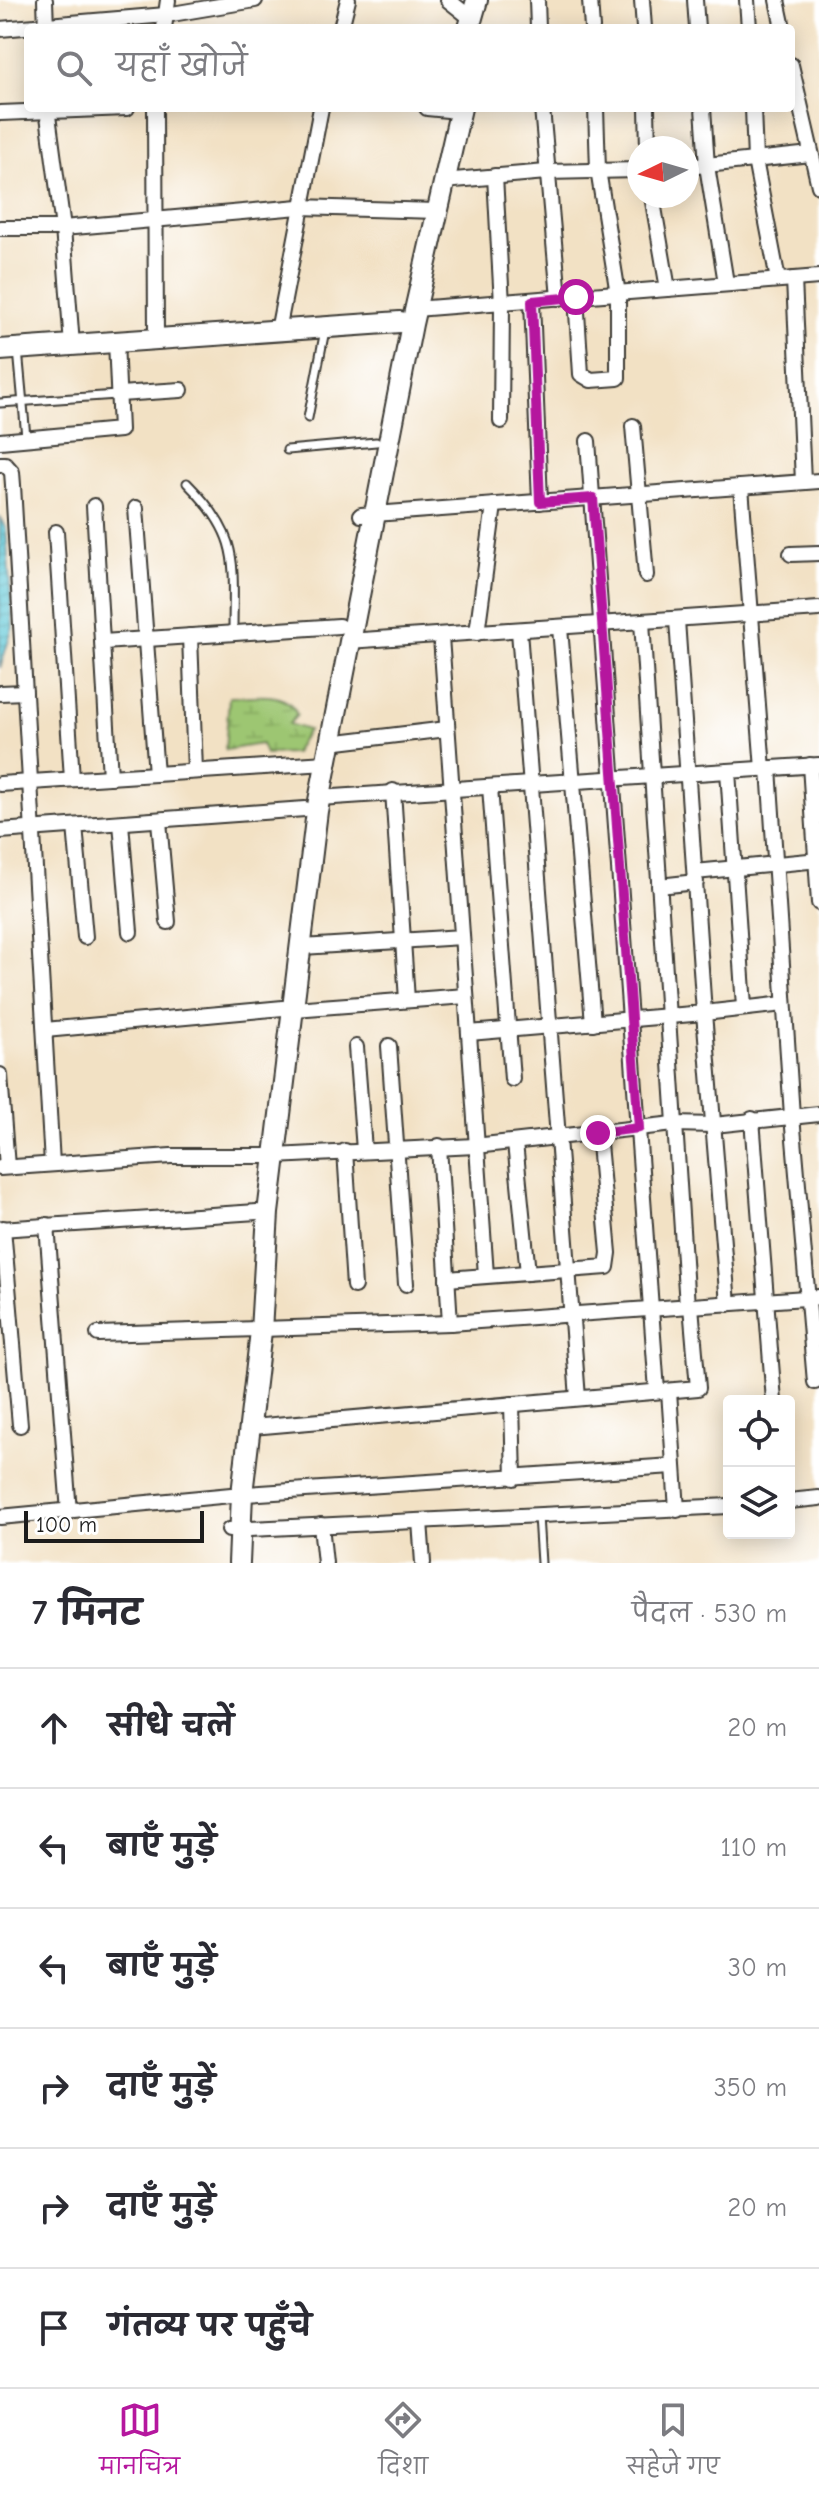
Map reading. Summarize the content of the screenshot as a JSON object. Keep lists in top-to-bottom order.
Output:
{
  "scale_bar": "100 m",
  "north": "left",
  "page": {
    "search": "यहाँ खोजें",
    "scale": "100 m",
    "heading": ["7 मिनट", "पैदल · 530 m"],
    "list": [
      ["सीधे चलें", "20 m"],
      ["बाएँ मुड़ें", "110 m"],
      ["बाएँ मुड़ें", "30 m"],
      ["दाएँ मुड़ें", "350 m"],
      ["दाएँ मुड़ें", "20 m"],
      "गंतव्य पर पहुँचे"
    ],
    "nav": ["मानचित्र", "दिशा", "सहेजे गए"]
  }
}
